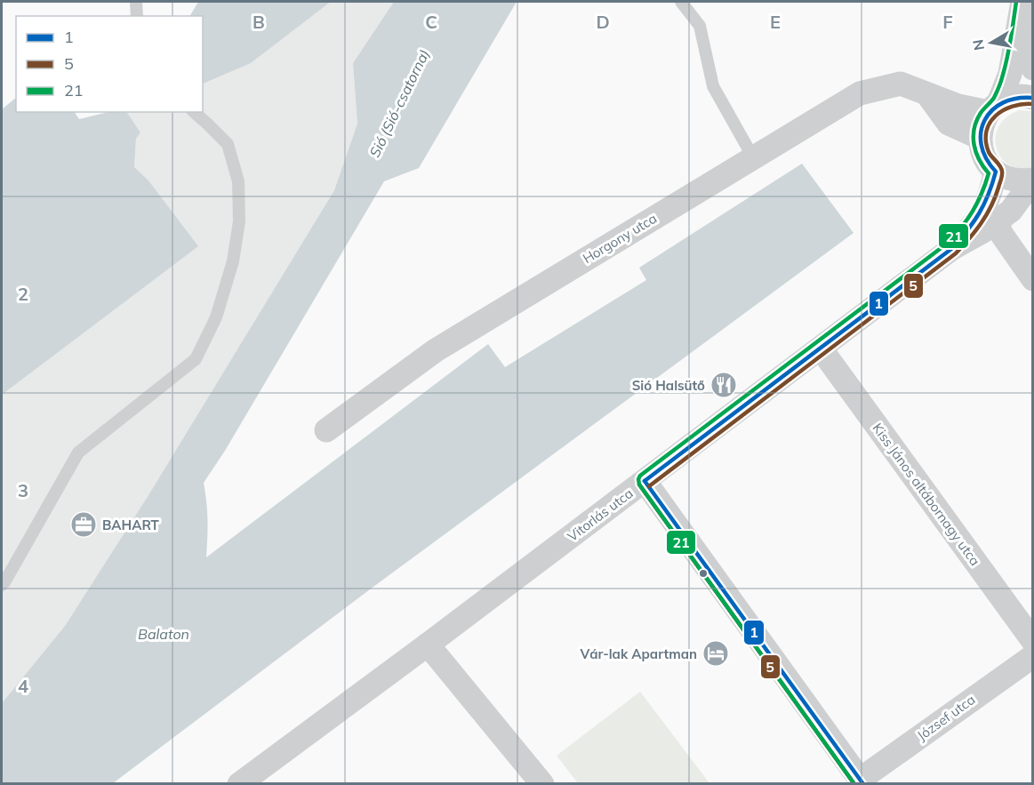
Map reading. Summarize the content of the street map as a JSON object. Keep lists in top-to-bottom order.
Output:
{
  "streets": {
    "street": [
      "Horgony utca",
      "Kiss János altábornagy utca",
      "Vitorlás utca",
      "József utca"
    ]
  },
  "crossings": [
    ["Kiss János altábornagy utca", "Vitorlás utca"]
  ],
  "water": ["Sió (Sió-csatorna)", "Balaton"],
  "places": {
    "restaurant": ["Sió Halsütő"],
    "office": ["BAHART"],
    "hotel": ["Vár-lak Apartman"]
  },
  "lines": ["transit line 21", "transit line 1", "transit line 5"],
  "legend": ["1", "5", "21"],
  "north": "left",
  "grid": {
    "columns": [
      "B",
      "C",
      "D",
      "E",
      "F"
    ],
    "rows": ["2", "3", "4"]
  }
}
